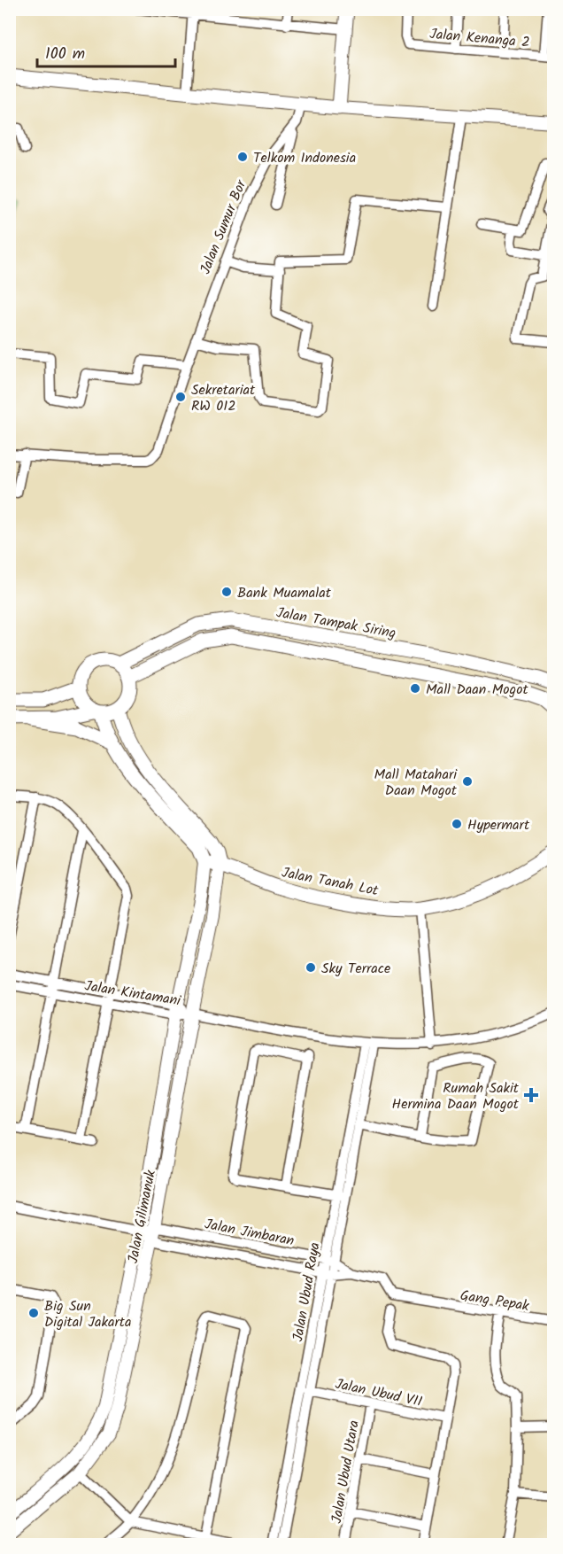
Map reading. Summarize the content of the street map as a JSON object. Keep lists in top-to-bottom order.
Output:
{
  "streets": {
    "main road": ["Jalan Tampak Siring", "Jalan Tanah Lot"],
    "street": [
      "Jalan Kenanga 2",
      "Jalan Sumur Bor",
      "Jalan Kintamani",
      "Jalan Gilimanuk",
      "Jalan Jimbaran",
      "Jalan Ubud Raya",
      "Gang Pepak",
      "Jalan Ubud VII",
      "Jalan Ubud Utara"
    ]
  },
  "crossings": [
    ["Jalan Tanah Lot", "Jalan Gilimanuk"],
    ["Jalan Kintamani", "Jalan Gilimanuk"],
    ["Jalan Kintamani", "Jalan Ubud Raya"],
    ["Jalan Gilimanuk", "Jalan Jimbaran"],
    ["Jalan Jimbaran", "Jalan Ubud Raya"],
    ["Jalan Jimbaran", "Gang Pepak"],
    ["Jalan Ubud Raya", "Jalan Ubud VII"],
    ["Jalan Ubud VII", "Jalan Ubud Utara"]
  ],
  "places": {
    "other": [
      "Telkom Indonesia",
      "Sekretariat RW 012",
      "Bank Muamalat",
      "Mall Daan Mogot",
      "Mall Matahari Daan Mogot",
      "Hypermart",
      "Sky Terrace",
      "Big Sun Digital Jakarta"
    ],
    "health": ["Rumah Sakit Hermina Daan Mogot"]
  },
  "scale_bar": "100 m"
}
